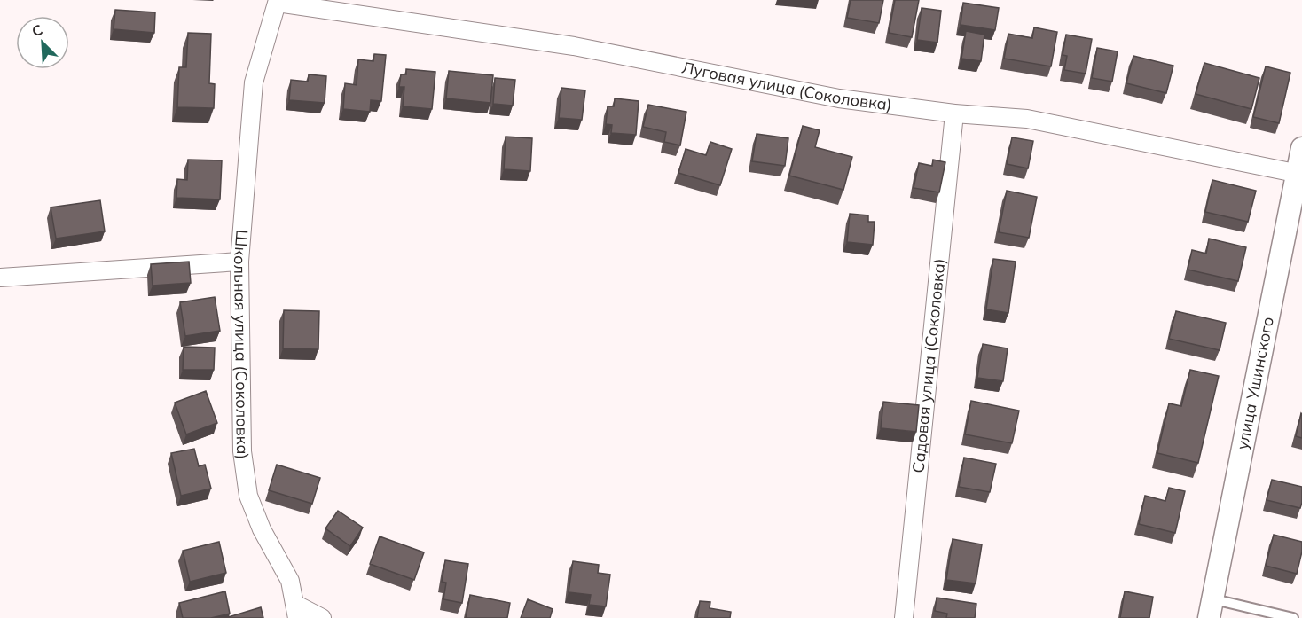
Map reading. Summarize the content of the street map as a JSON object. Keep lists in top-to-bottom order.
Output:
{
  "streets": {
    "street": [
      "Луговая улица (Соколовка)",
      "Школьная улица (Соколовка)",
      "Садовая улица (Соколовка)",
      "улица Ушинского"
    ]
  },
  "crossings": [
    ["Луговая улица (Соколовка)", "Школьная улица (Соколовка)"],
    ["Луговая улица (Соколовка)", "Садовая улица (Соколовка)"],
    ["Луговая улица (Соколовка)", "улица Ушинского"]
  ],
  "north": "top left"
}
